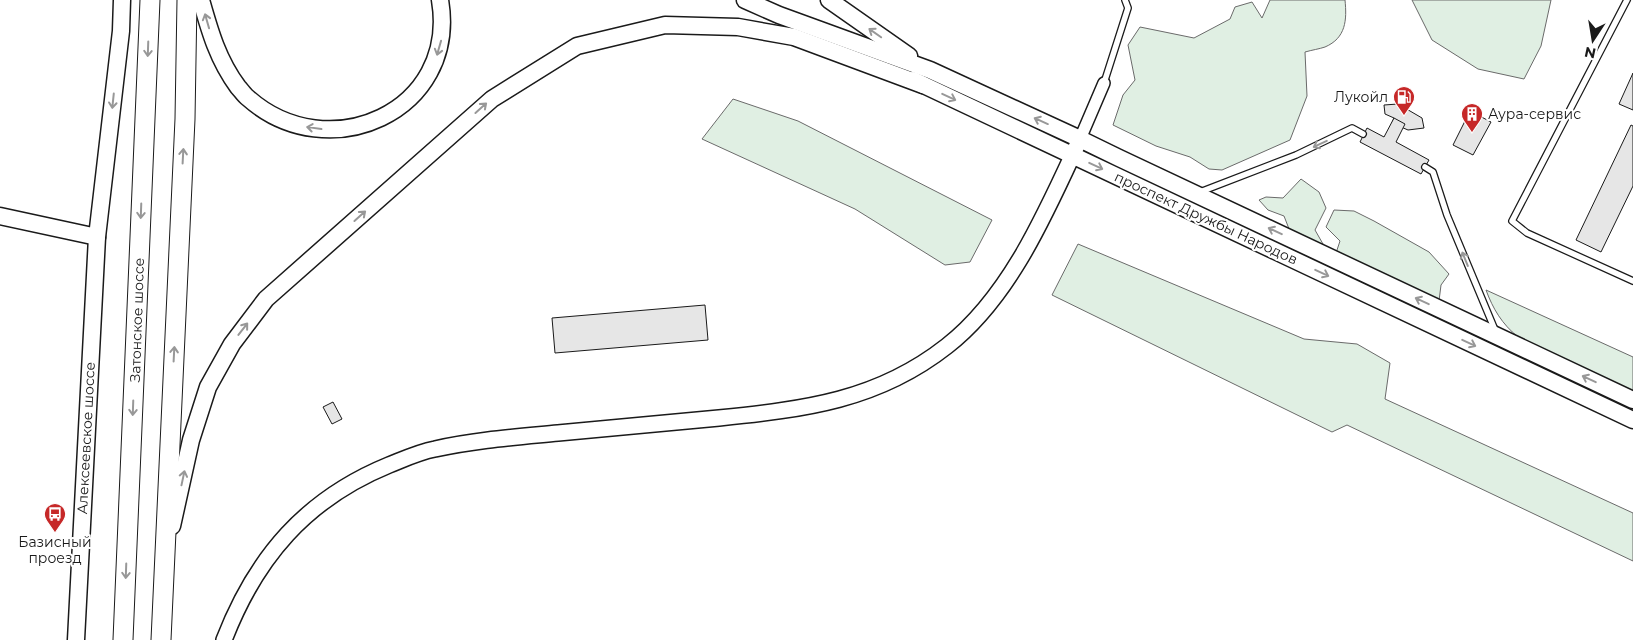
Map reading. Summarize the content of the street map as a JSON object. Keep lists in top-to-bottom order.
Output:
{
  "streets": {
    "main road": ["проспект Дружбы Народов", "Затонское шоссе", "Алексеевское шоссе"]
  },
  "places": {
    "fuel station": ["Лукойл"],
    "building": ["Аура-сервис"],
    "bus stop": ["Базисный проезд"]
  },
  "north": "bottom"
}
